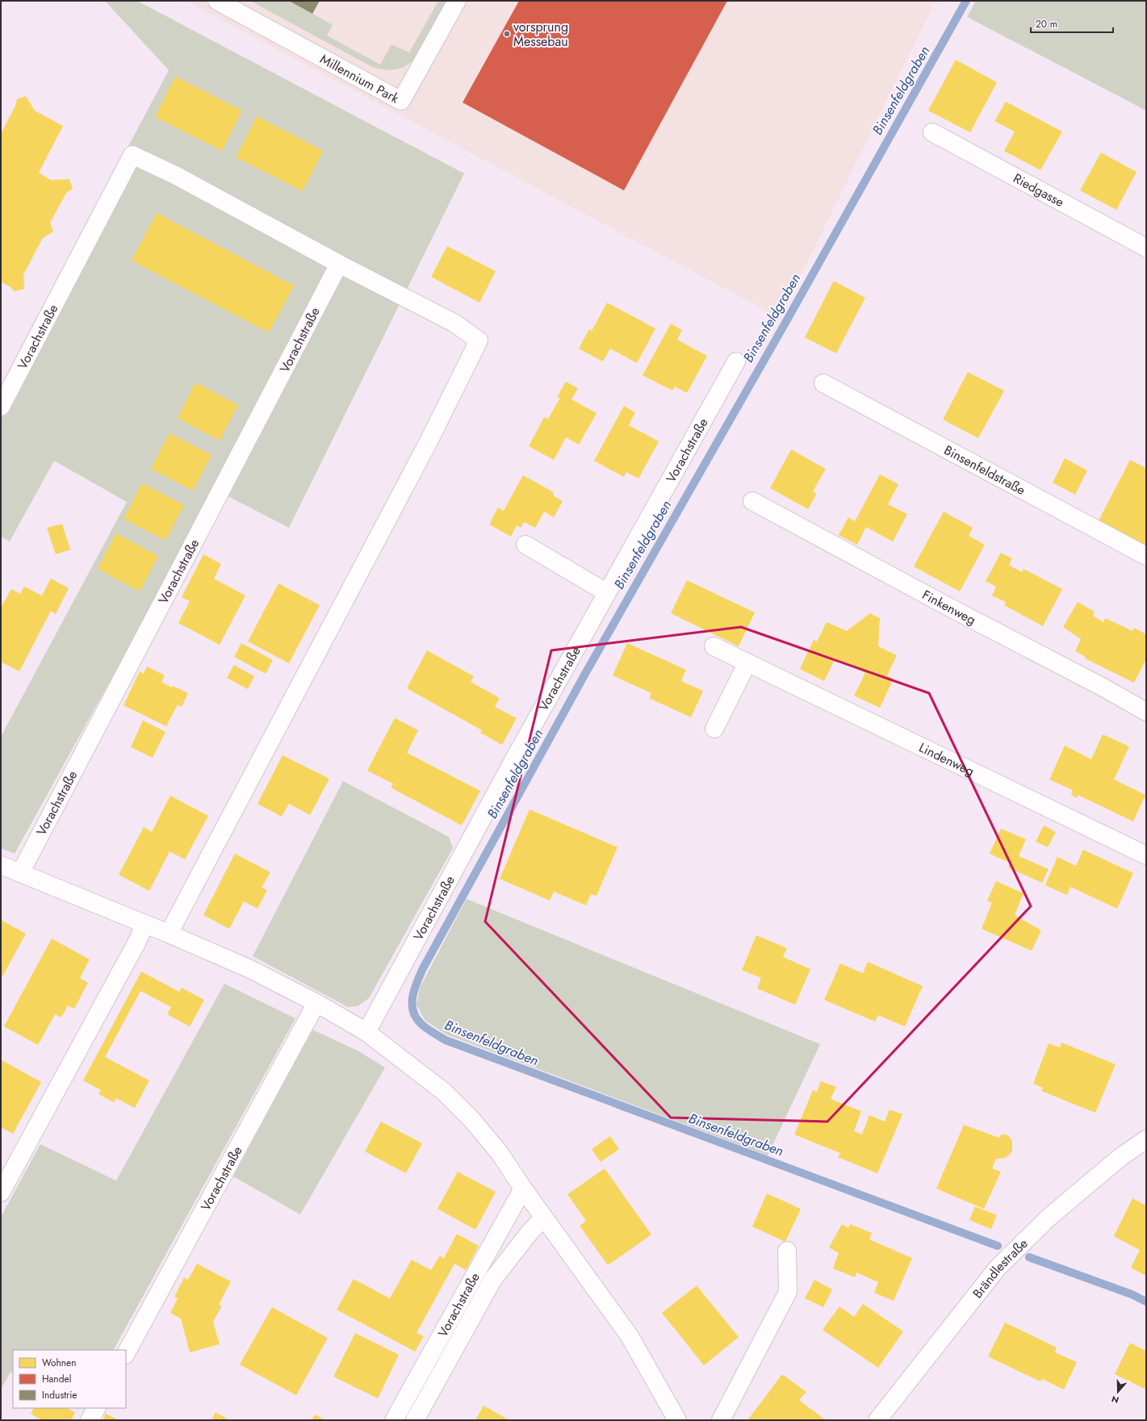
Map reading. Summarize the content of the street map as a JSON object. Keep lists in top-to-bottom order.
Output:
{
  "streets": {
    "street": [
      "Millennium Park",
      "Riedgasse",
      "Vorachstraße",
      "Binsenfeldstraße",
      "Finkenweg",
      "Lindenweg",
      "Brändlestraße"
    ]
  },
  "water": ["Binsenfeldgraben"],
  "places": ["vorsprung Messebau"],
  "legend": ["Wohnen", "Handel", "Industrie"],
  "scale_bar": "20 m",
  "north": "bottom"
}
